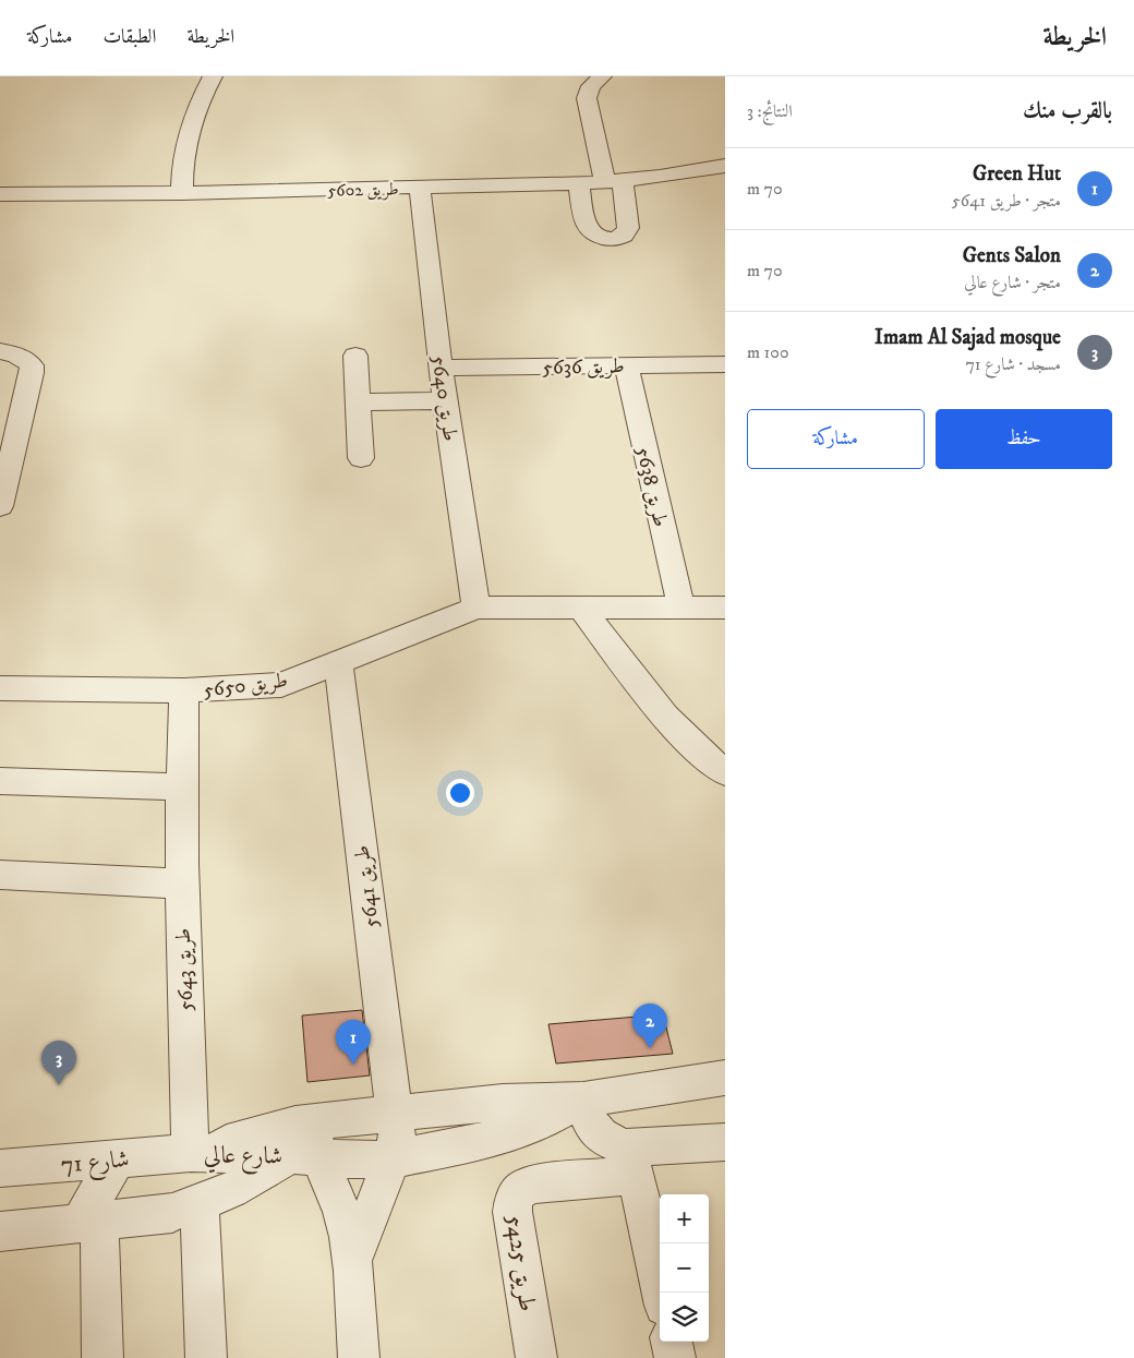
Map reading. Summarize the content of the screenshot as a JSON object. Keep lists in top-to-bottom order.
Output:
{
  "streets": {
    "street": [
      "طريق 5602",
      "طريق 5636",
      "طريق 5640",
      "طريق 5638",
      "طريق 5650",
      "طريق 5641",
      "طريق 5643",
      "شارع عالي",
      "شارع 71",
      "طريق 5425"
    ]
  },
  "crossings": [
    ["طريق 5602", "طريق 5640"],
    ["طريق 5636", "طريق 5640"],
    ["طريق 5636", "طريق 5638"],
    ["طريق 5640", "طريق 5650"],
    ["طريق 5650", "طريق 5641"],
    ["طريق 5650", "طريق 5643"],
    ["طريق 5641", "شارع عالي"],
    ["طريق 5643", "شارع عالي"],
    ["طريق 5643", "شارع 71"],
    ["شارع عالي", "شارع 71"]
  ],
  "page": {
    "header": "الخريطة",
    "nav": ["الخريطة", "الطبقات", "مشاركة"],
    "heading": ["بالقرب منك", "النتائج: 3"],
    "list": [
      {
        "mark": "1",
        "name": "Green Hut",
        "note": "متجر · طريق 5641",
        "value": "70 m"
      },
      {
        "mark": "2",
        "name": "Gents Salon",
        "note": "متجر · شارع عالي",
        "value": "70 m"
      },
      {
        "mark": "3",
        "name": "Imam Al Sajad mosque",
        "note": "مسجد · شارع 71",
        "value": "100 m"
      }
    ],
    "buttons": ["حفظ", "مشاركة"],
    "pins": ["2", "1", "3"],
    "map_buttons": ["+", "−"]
  }
}
